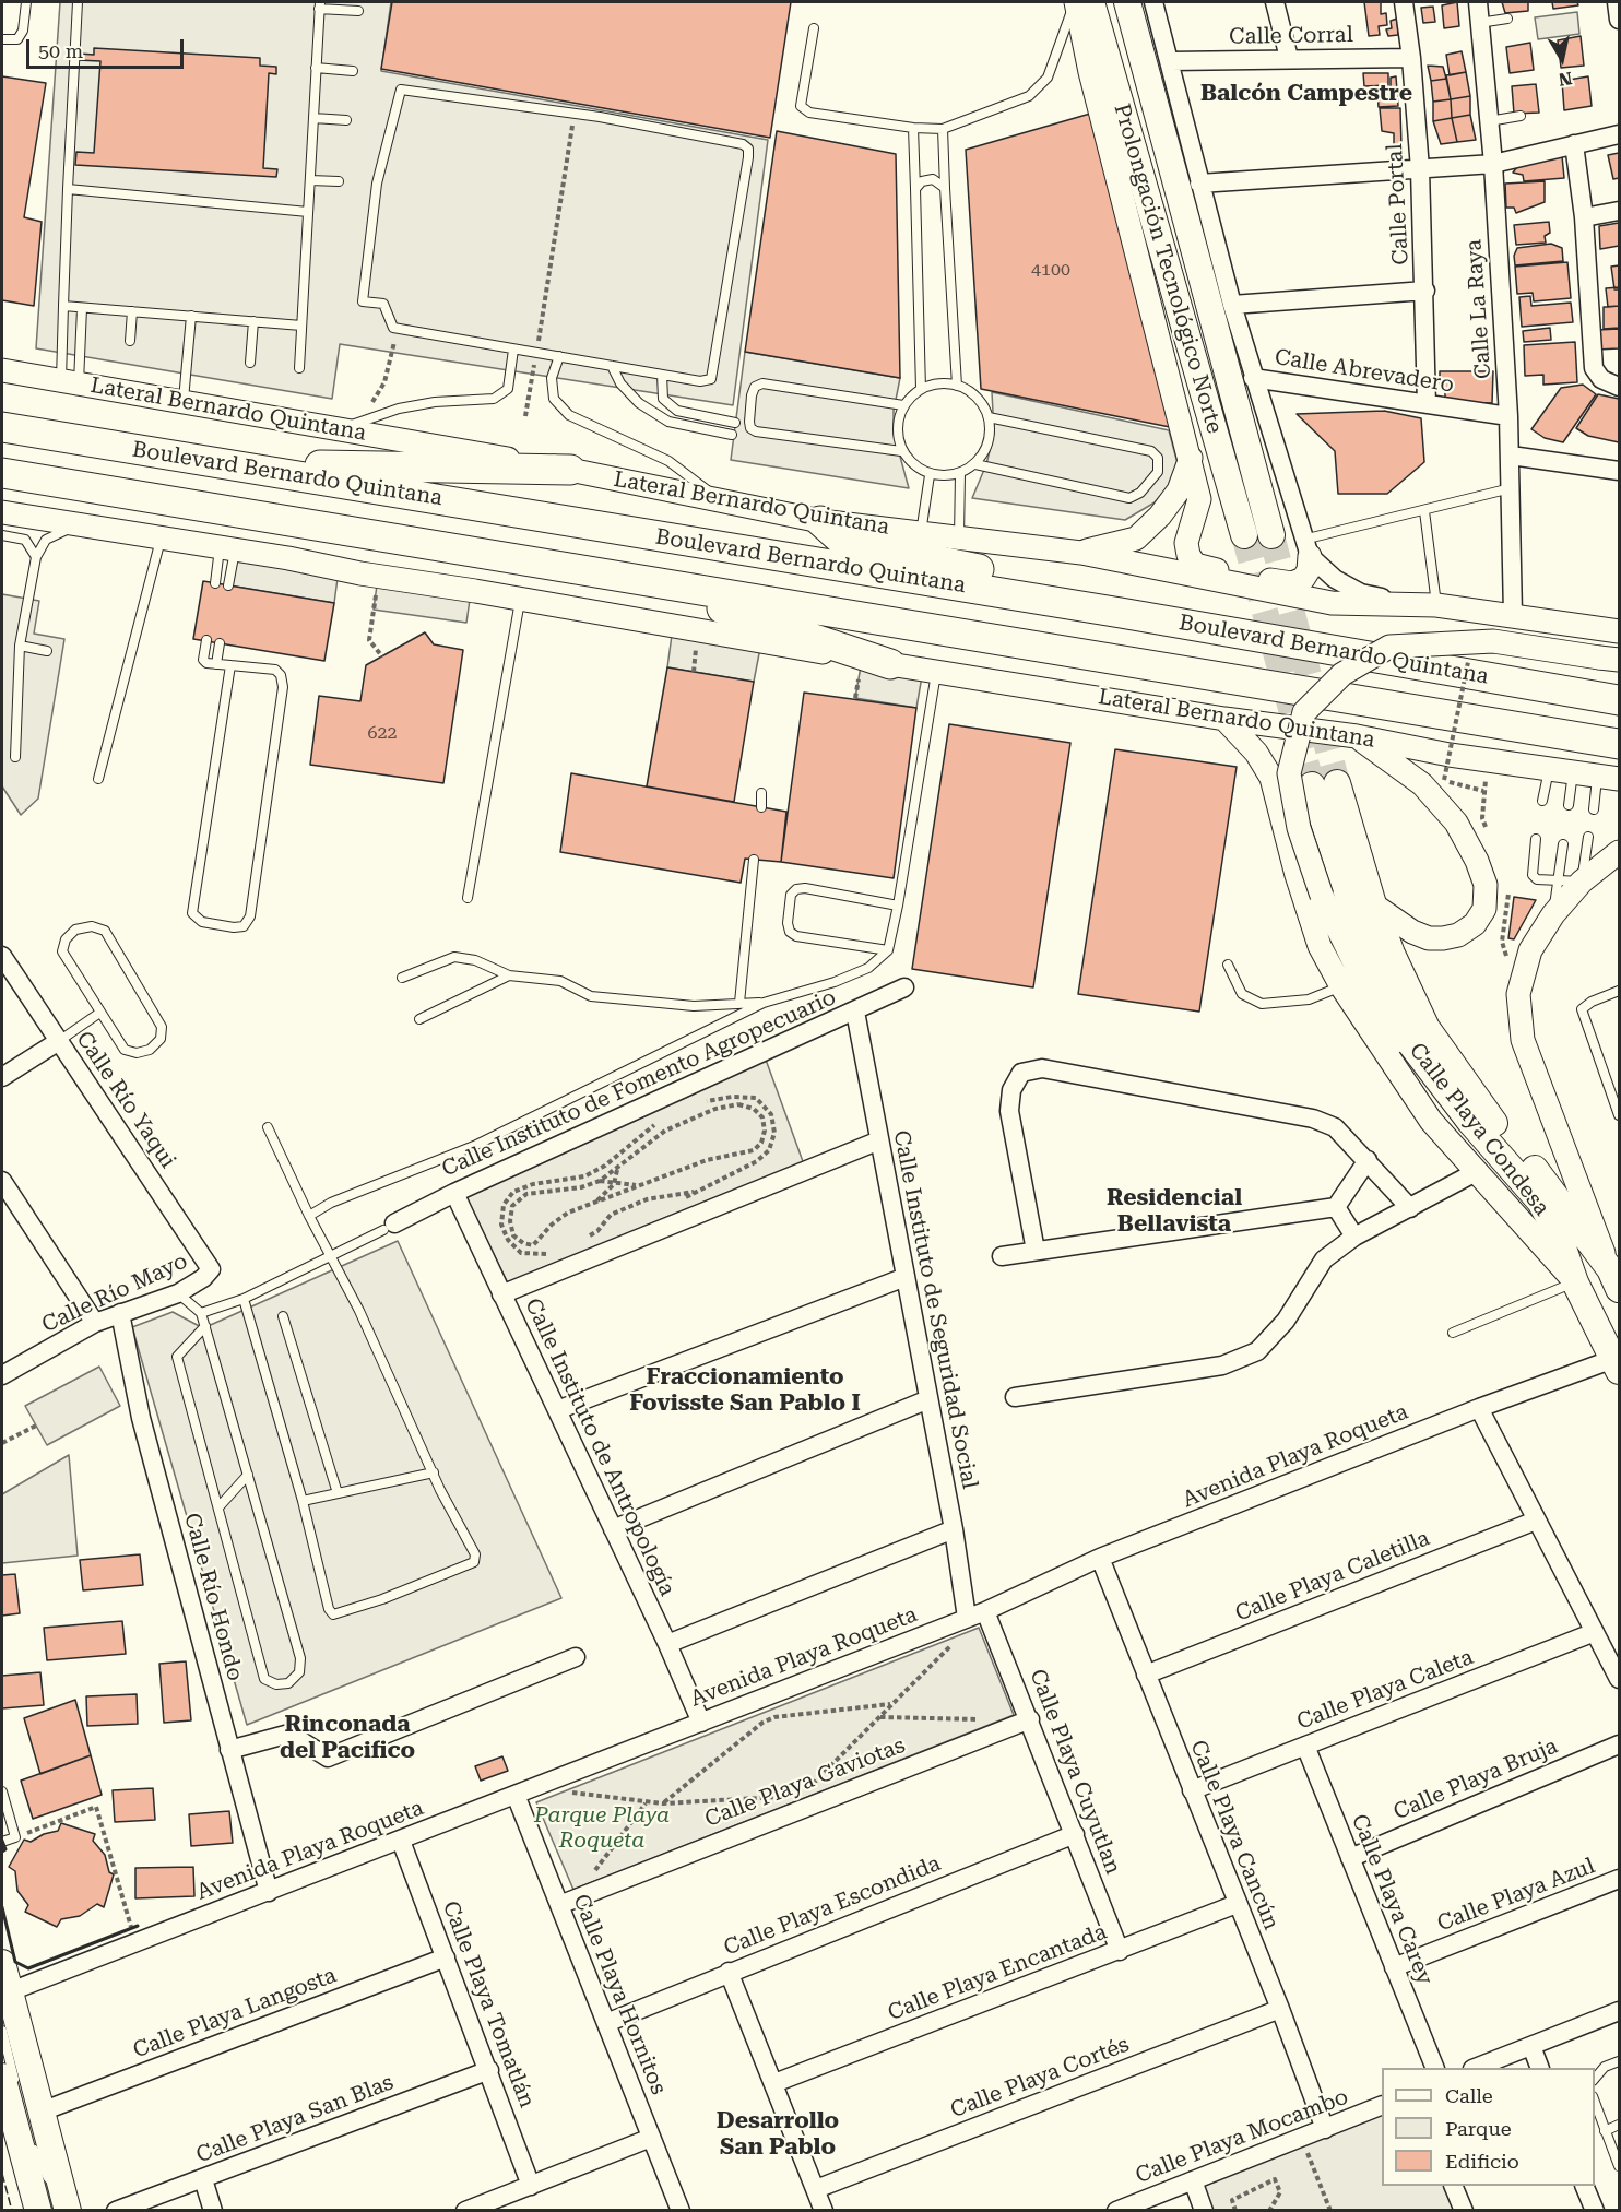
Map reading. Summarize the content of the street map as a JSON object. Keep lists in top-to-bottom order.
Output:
{
  "streets": {
    "main road": ["Prolongación Tecnológico Norte", "Boulevard Bernardo Quintana", "Calle Playa Condesa"],
    "street": [
      "Calle Corral",
      "Calle Portal",
      "Calle La Raya",
      "Calle Abrevadero",
      "Lateral Bernardo Quintana",
      "Calle Instituto de Fomento Agropecuario",
      "Calle Río Yaqui",
      "Calle Río Mayo",
      "Calle Instituto de Seguridad Social",
      "Calle Instituto de Antropología",
      "Avenida Playa Roqueta",
      "Calle Playa Caletilla",
      "Calle Río Hondo",
      "Calle Playa Caleta",
      "Calle Playa Cuyutlan",
      "Calle Playa Bruja",
      "Calle Playa Gaviotas",
      "Calle Playa Cancún",
      "Calle Playa Azul",
      "Calle Playa Carey",
      "Calle Playa Escondida",
      "Calle Playa Encantada",
      "Calle Playa Hornitos",
      "Calle Playa Tomatlán",
      "Calle Playa Langosta",
      "Calle Playa Cortés",
      "Calle Playa San Blas",
      "Calle Playa Mocambo"
    ]
  },
  "crossings": [
    ["Calle Corral", "Calle Portal"],
    ["Calle Portal", "Calle Abrevadero"],
    ["Calle La Raya", "Calle Abrevadero"],
    ["Calle La Raya", "Lateral Bernardo Quintana"],
    ["Calle Instituto de Fomento Agropecuario", "Calle Instituto de Seguridad Social"],
    ["Calle Instituto de Fomento Agropecuario", "Calle Instituto de Antropología"],
    ["Calle Río Yaqui", "Calle Río Mayo"],
    ["Calle Playa Condesa", "Avenida Playa Roqueta"],
    ["Calle Río Mayo", "Calle Río Hondo"],
    ["Calle Instituto de Seguridad Social", "Avenida Playa Roqueta"],
    ["Calle Instituto de Antropología", "Avenida Playa Roqueta"],
    ["Avenida Playa Roqueta", "Calle Río Hondo"],
    ["Avenida Playa Roqueta", "Calle Playa Cuyutlan"],
    ["Avenida Playa Roqueta", "Calle Playa Cancún"],
    ["Avenida Playa Roqueta", "Calle Playa Hornitos"],
    ["Avenida Playa Roqueta", "Calle Playa Tomatlán"],
    ["Calle Playa Caletilla", "Calle Playa Cancún"],
    ["Calle Playa Caleta", "Calle Playa Cancún"],
    ["Calle Playa Caleta", "Calle Playa Carey"],
    ["Calle Playa Cuyutlan", "Calle Playa Gaviotas"],
    ["Calle Playa Cuyutlan", "Calle Playa Escondida"],
    ["Calle Playa Cuyutlan", "Calle Playa Encantada"],
    ["Calle Playa Bruja", "Calle Playa Carey"],
    ["Calle Playa Gaviotas", "Calle Playa Hornitos"],
    ["Calle Playa Cancún", "Calle Playa Encantada"],
    ["Calle Playa Cancún", "Calle Playa Cortés"],
    ["Calle Playa Cancún", "Calle Playa Mocambo"],
    ["Calle Playa Azul", "Calle Playa Carey"],
    ["Calle Playa Escondida", "Calle Playa Hornitos"],
    ["Calle Playa Tomatlán", "Calle Playa Langosta"],
    ["Calle Playa Tomatlán", "Calle Playa San Blas"]
  ],
  "districts": [
    "Balcón Campestre",
    "Residencial Bellavista",
    "Fraccionamiento Fovisste San Pablo I",
    "Rinconada del Pacifico",
    "Desarrollo San Pablo"
  ],
  "parks": ["Parque Playa Roqueta"],
  "house_numbers": ["4100", "622"],
  "legend": ["Calle", "Parque", "Edificio"],
  "scale_bar": "50 m",
  "north": "bottom"
}
